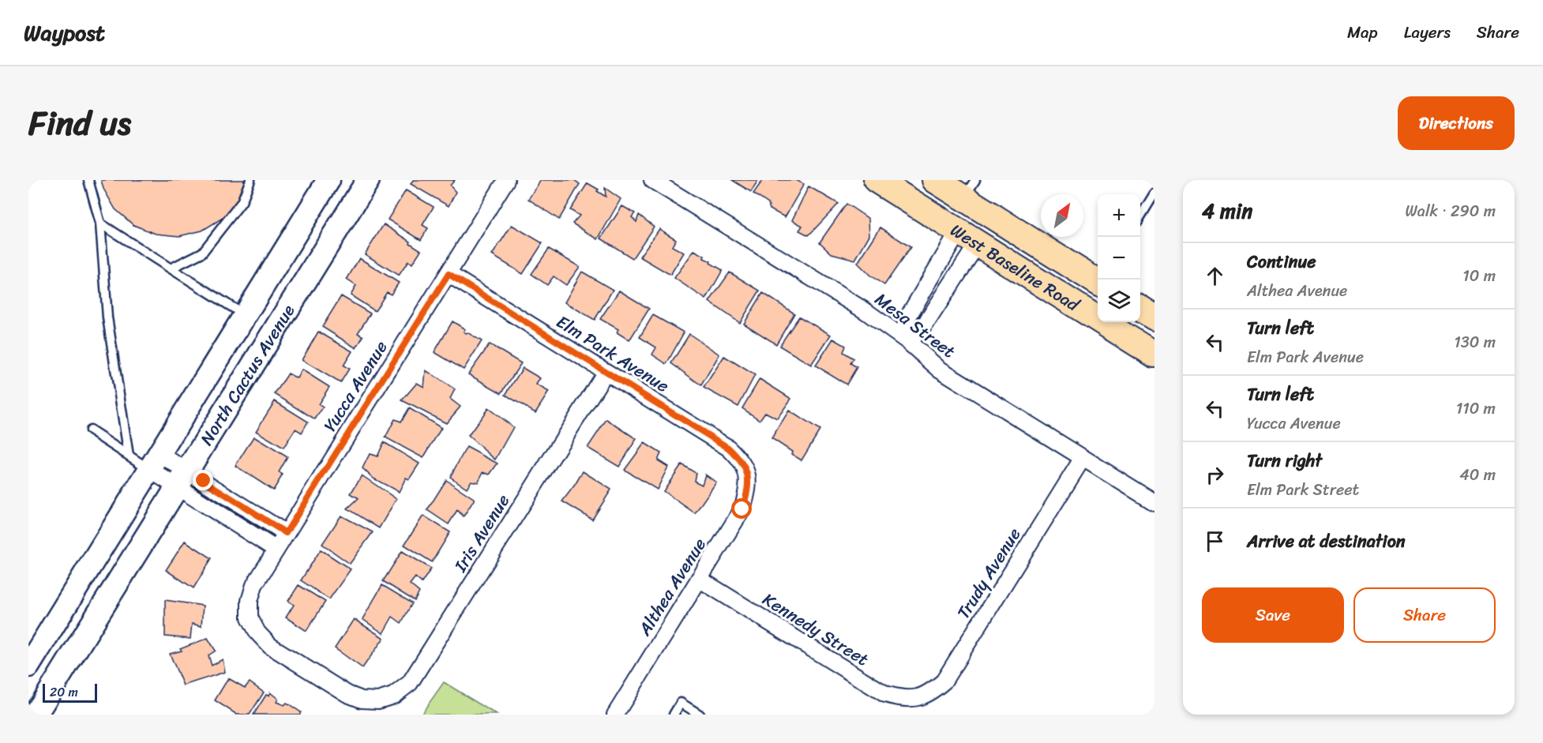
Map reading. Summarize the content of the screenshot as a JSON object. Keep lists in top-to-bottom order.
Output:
{
  "streets": {
    "main road": ["West Baseline Road", "North Cactus Avenue"],
    "street": [
      "Mesa Street",
      "Elm Park Avenue",
      "Yucca Avenue",
      "Iris Avenue",
      "Trudy Avenue",
      "Althea Avenue",
      "Kennedy Street"
    ]
  },
  "crossings": [
    ["Mesa Street", "Trudy Avenue"],
    ["Elm Park Avenue", "Yucca Avenue"],
    ["Elm Park Avenue", "Iris Avenue"],
    ["Elm Park Avenue", "Althea Avenue"],
    ["Yucca Avenue", "Iris Avenue"],
    ["Trudy Avenue", "Kennedy Street"],
    ["Althea Avenue", "Kennedy Street"]
  ],
  "scale_bar": "20 m",
  "north": "top right",
  "page": {
    "header": "Waypost",
    "nav": ["Map", "Layers", "Share"],
    "title": "Find us",
    "buttons": [
      "Directions",
      ["Save", "Share"]
    ],
    "heading": ["4 min", "Walk · 290 m"],
    "map_buttons": ["+", "−"],
    "list": [
      ["Continue", "Althea Avenue", "10 m"],
      ["Turn left", "Elm Park Avenue", "130 m"],
      ["Turn left", "Yucca Avenue", "110 m"],
      ["Turn right", "Elm Park Street", "40 m"],
      "Arrive at destination"
    ],
    "scale": "20 m"
  }
}
